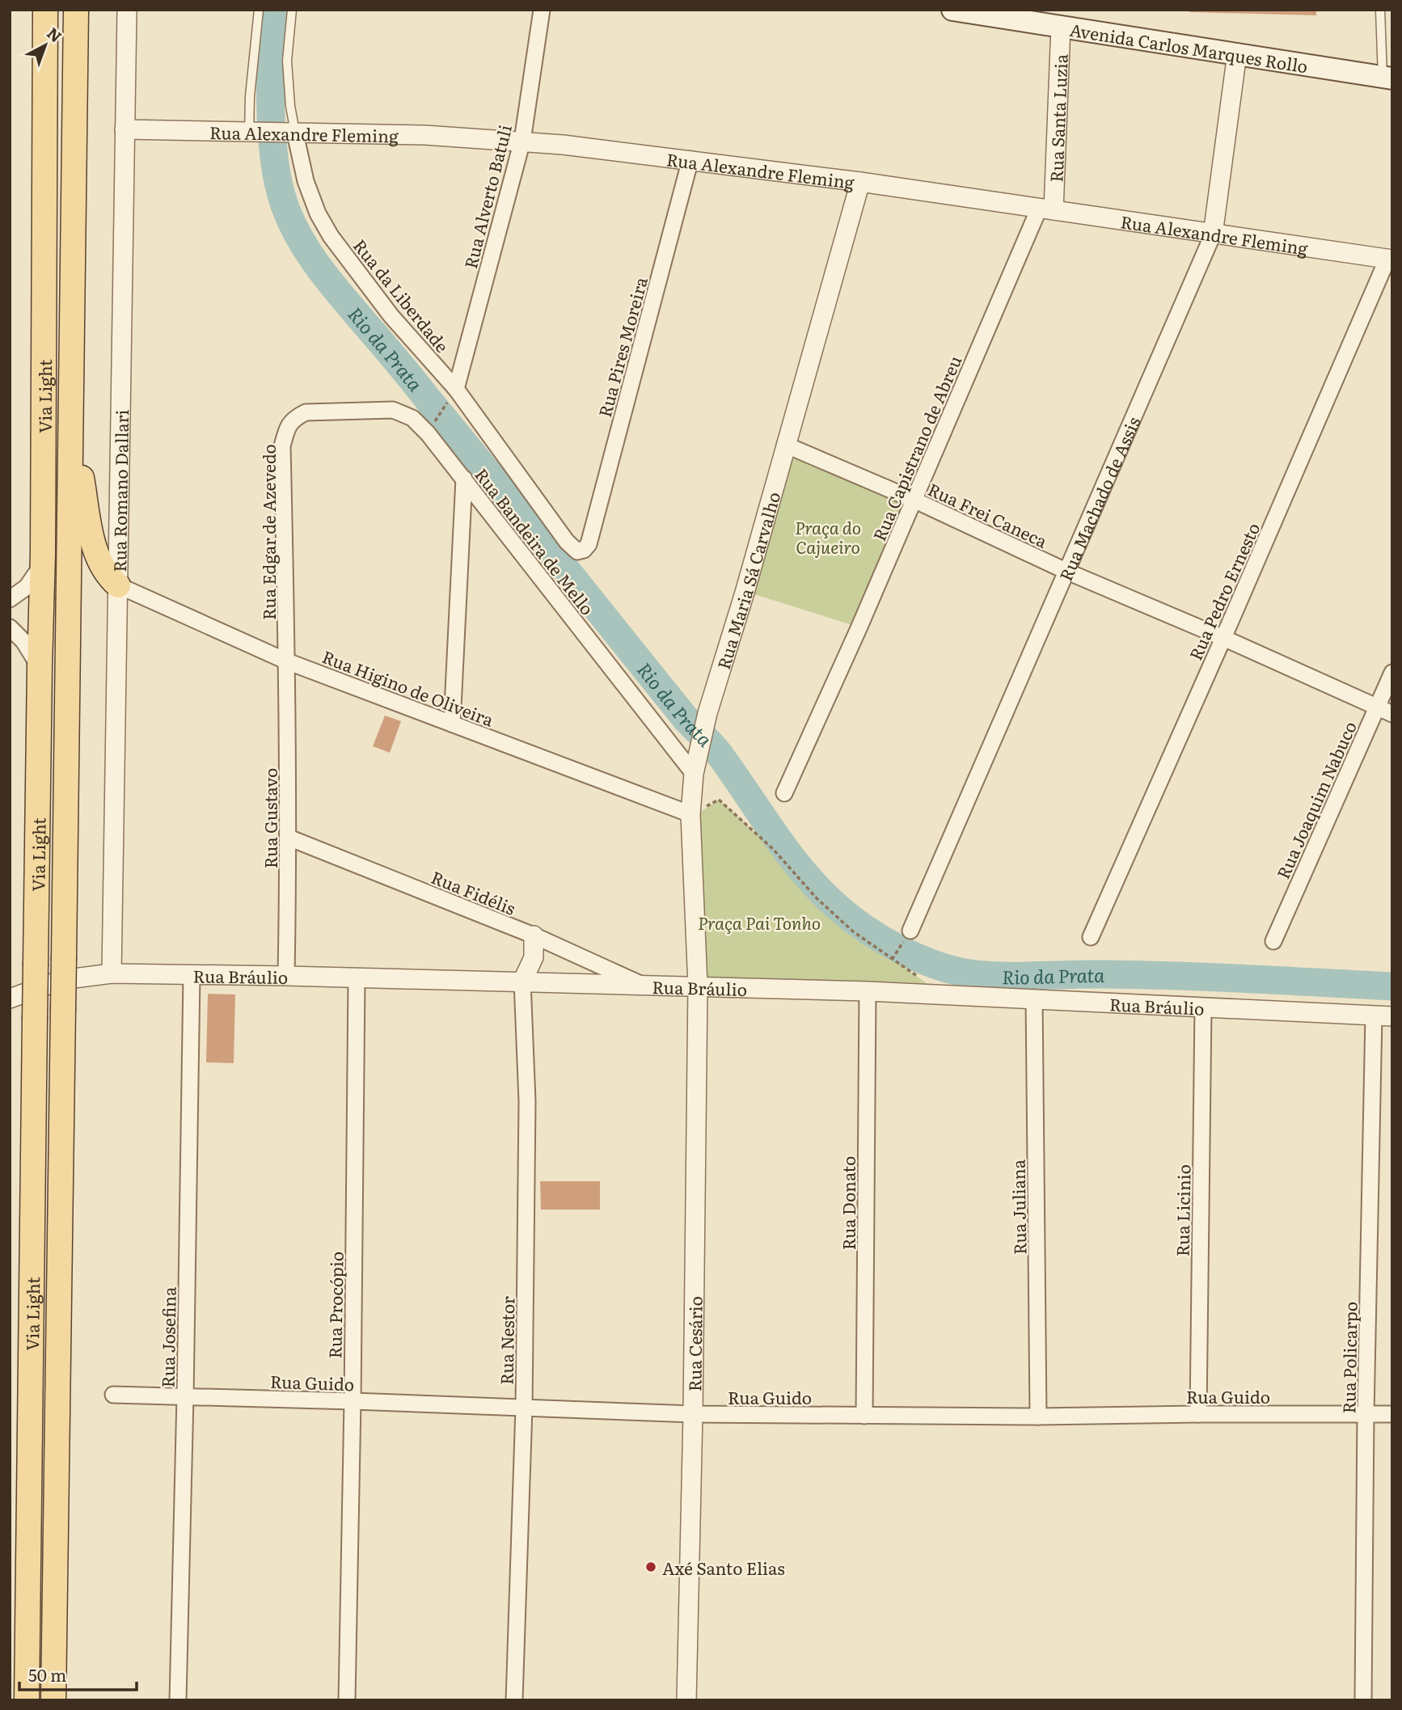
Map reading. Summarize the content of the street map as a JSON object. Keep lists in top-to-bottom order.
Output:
{
  "streets": {
    "main road": ["Avenida Carlos Marques Rollo", "Via Light"],
    "street": [
      "Rua Santa Luzia",
      "Rua Alexandre Fleming",
      "Rua Alverto Batuli",
      "Rua da Liberdade",
      "Rua Pires Moreira",
      "Rua Capistrano de Abreu",
      "Rua Romano Dallari",
      "Rua Machado de Assis",
      "Rua Frei Caneca",
      "Rua Edgar de Azevedo",
      "Rua Bandeira de Mello",
      "Rua Maria Sá Carvalho",
      "Rua Pedro Ernesto",
      "Rua Higino de Oliveira",
      "Rua Joaquim Nabuco",
      "Rua Gustavo",
      "Rua Fidélis",
      "Rua Bráulio",
      "Rua Donato",
      "Rua Juliana",
      "Rua Licinio",
      "Rua Procópio",
      "Rua Josefina",
      "Rua Nestor",
      "Rua Cesário",
      "Rua Policarpo",
      "Rua Guido"
    ]
  },
  "crossings": [
    ["Avenida Carlos Marques Rollo", "Rua Santa Luzia"],
    ["Avenida Carlos Marques Rollo", "Rua Machado de Assis"],
    ["Rua Santa Luzia", "Rua Alexandre Fleming"],
    ["Rua Santa Luzia", "Rua Capistrano de Abreu"],
    ["Rua Alexandre Fleming", "Rua Alverto Batuli"],
    ["Rua Alexandre Fleming", "Rua da Liberdade"],
    ["Rua Alexandre Fleming", "Rua Pires Moreira"],
    ["Rua Alexandre Fleming", "Rua Capistrano de Abreu"],
    ["Rua Alexandre Fleming", "Rua Romano Dallari"],
    ["Rua Alexandre Fleming", "Rua Machado de Assis"],
    ["Rua Alexandre Fleming", "Rua Maria Sá Carvalho"],
    ["Rua Alexandre Fleming", "Rua Pedro Ernesto"],
    ["Rua Alverto Batuli", "Rua da Liberdade"],
    ["Rua da Liberdade", "Rua Pires Moreira"],
    ["Rua Capistrano de Abreu", "Rua Frei Caneca"],
    ["Rua Romano Dallari", "Rua Higino de Oliveira"],
    ["Rua Romano Dallari", "Rua Bráulio"],
    ["Rua Machado de Assis", "Rua Frei Caneca"],
    ["Rua Frei Caneca", "Rua Maria Sá Carvalho"],
    ["Rua Frei Caneca", "Rua Pedro Ernesto"],
    ["Rua Frei Caneca", "Rua Joaquim Nabuco"],
    ["Rua Edgar de Azevedo", "Rua Bandeira de Mello"],
    ["Rua Edgar de Azevedo", "Rua Higino de Oliveira"],
    ["Rua Edgar de Azevedo", "Rua Gustavo"],
    ["Rua Bandeira de Mello", "Rua Maria Sá Carvalho"],
    ["Rua Maria Sá Carvalho", "Rua Higino de Oliveira"],
    ["Rua Maria Sá Carvalho", "Rua Bráulio"],
    ["Rua Maria Sá Carvalho", "Rua Cesário"],
    ["Rua Higino de Oliveira", "Rua Gustavo"],
    ["Rua Gustavo", "Rua Fidélis"],
    ["Rua Gustavo", "Rua Bráulio"],
    ["Rua Fidélis", "Rua Bráulio"],
    ["Rua Bráulio", "Rua Donato"],
    ["Rua Bráulio", "Rua Juliana"],
    ["Rua Bráulio", "Rua Licinio"],
    ["Rua Bráulio", "Rua Procópio"],
    ["Rua Bráulio", "Rua Josefina"],
    ["Rua Bráulio", "Rua Nestor"],
    ["Rua Bráulio", "Rua Cesário"],
    ["Rua Bráulio", "Rua Policarpo"],
    ["Rua Donato", "Rua Guido"],
    ["Rua Juliana", "Rua Guido"],
    ["Rua Licinio", "Rua Guido"],
    ["Rua Procópio", "Rua Guido"],
    ["Rua Josefina", "Rua Guido"],
    ["Rua Nestor", "Rua Guido"],
    ["Rua Cesário", "Rua Guido"],
    ["Rua Policarpo", "Rua Guido"]
  ],
  "water": ["Rio da Prata"],
  "parks": ["Praça do Cajueiro", "Praça Pai Tonho"],
  "places": ["Axé Santo Elias"],
  "scale_bar": "50 m",
  "north": "top right"
}
